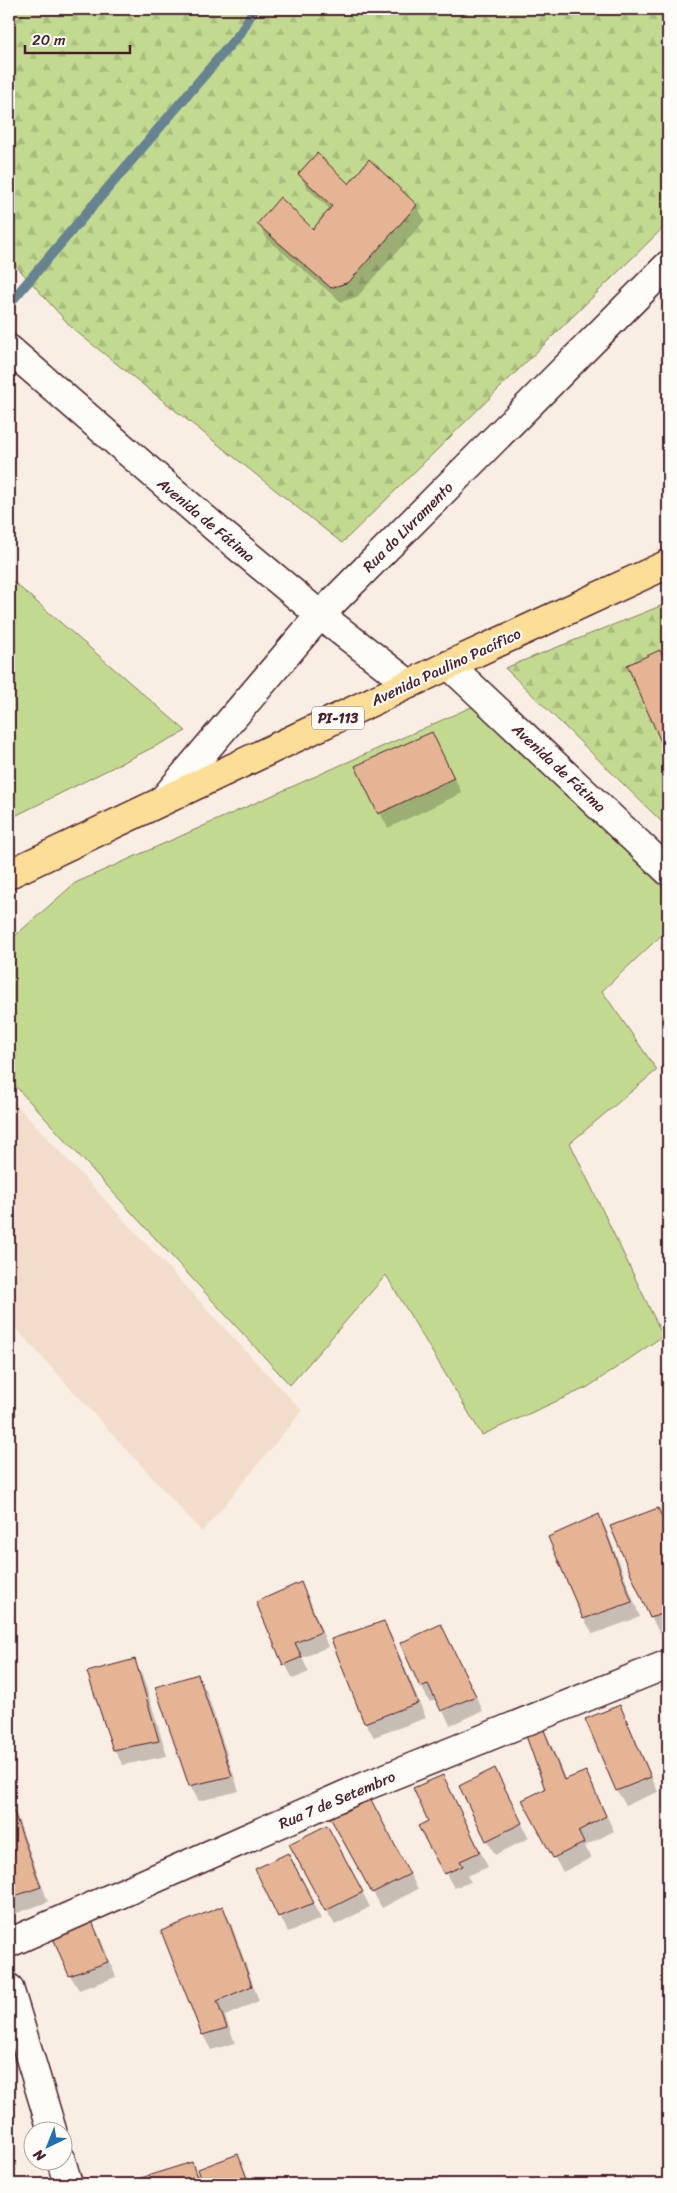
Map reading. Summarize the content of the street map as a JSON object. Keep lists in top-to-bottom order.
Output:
{
  "streets": {
    "main road": ["Avenida Paulino Pacífico", "PI-113"],
    "street": ["Avenida de Fátima", "Rua do Livramento", "Rua 7 de Setembro"]
  },
  "crossings": [
    ["Avenida de Fátima", "Rua do Livramento"],
    ["Avenida de Fátima", "Avenida Paulino Pacífico"],
    ["Rua do Livramento", "Avenida Paulino Pacífico"]
  ],
  "scale_bar": "20 m",
  "north": "bottom left"
}
